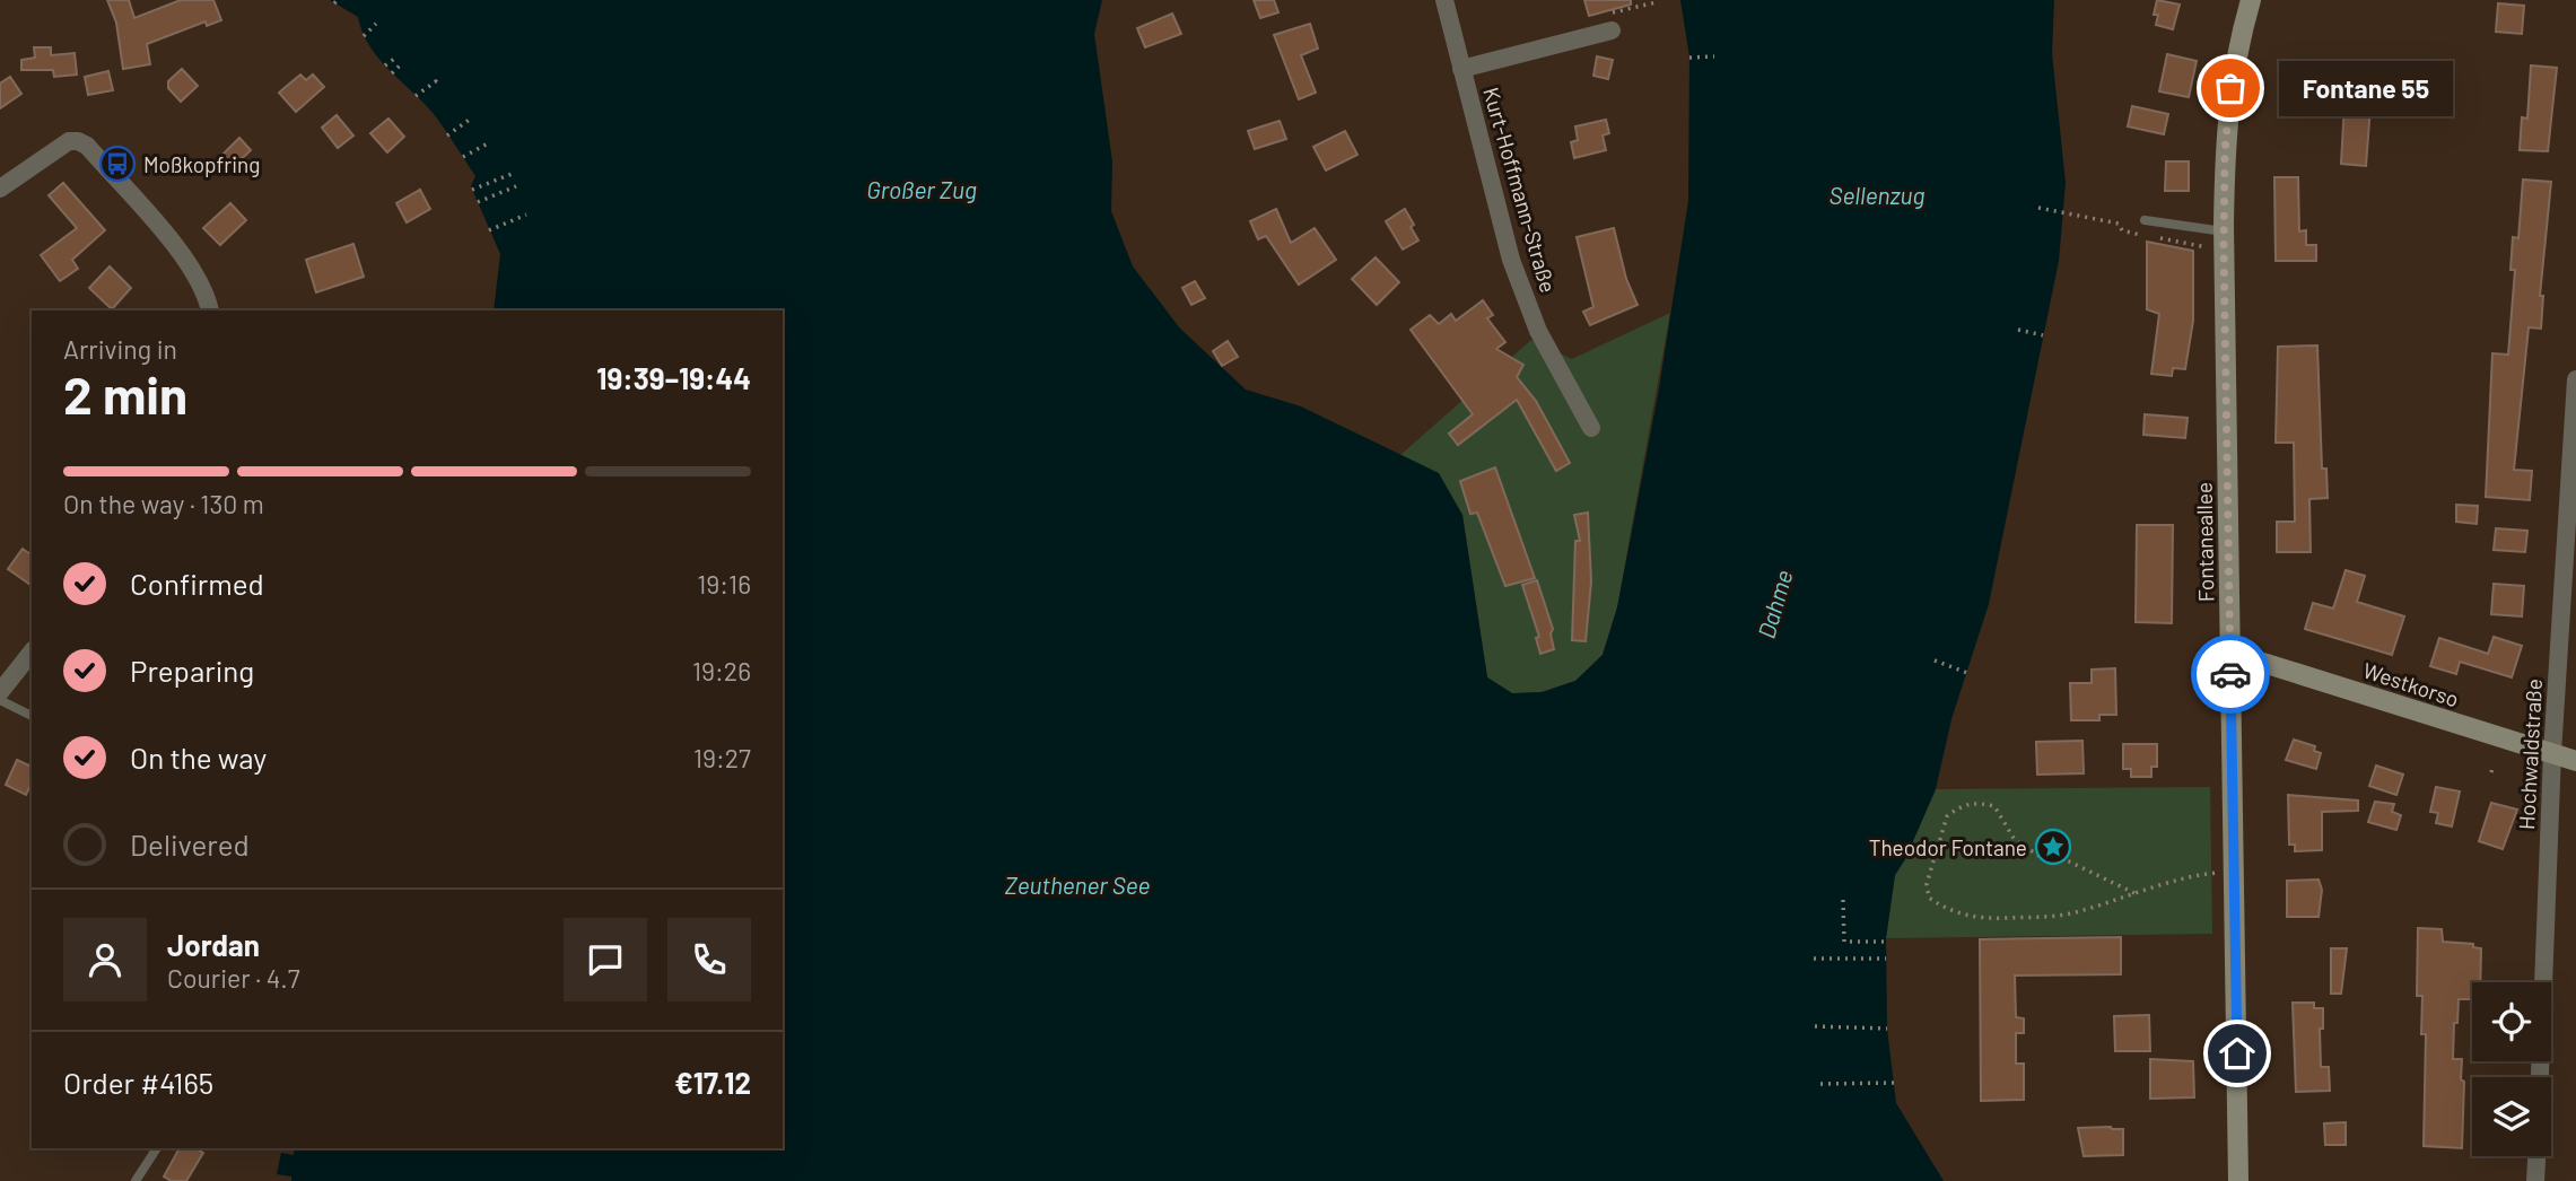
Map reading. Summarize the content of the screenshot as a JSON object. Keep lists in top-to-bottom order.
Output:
{
  "streets": {
    "main road": ["Fontaneallee", "Westkorso"],
    "street": ["Kurt-Hoffmann-Straße", "Hochwaldstraße"]
  },
  "crossings": [
    ["Fontaneallee", "Westkorso"],
    ["Westkorso", "Hochwaldstraße"]
  ],
  "water": [
    "Großer Zug",
    "Sellenzug",
    "Dahme",
    "Zeuthener See"
  ],
  "places": {
    "other": ["Fontane 55"],
    "bus stop": ["Moßkopfring"],
    "place": ["Theodor Fontane"]
  },
  "page": {
    "bubble": "Fontane 55",
    "heading": ["2 min", "Arriving in", "19:39–19:44"],
    "panel": [
      "Jordan",
      "Courier · 4.7",
      "Order #4165",
      "€17.12"
    ],
    "bar": "On the way · 130 m",
    "list": [
      ["Confirmed", "19:16"],
      ["Preparing", "19:26"],
      ["On the way", "19:27"],
      "Delivered"
    ]
  }
}
